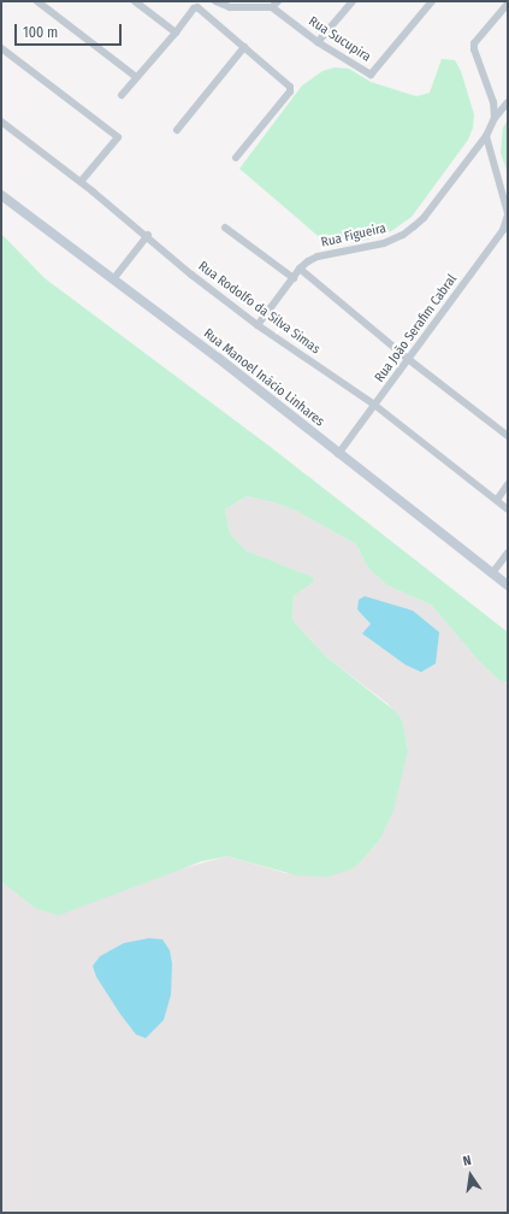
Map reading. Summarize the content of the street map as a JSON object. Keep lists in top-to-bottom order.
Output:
{
  "streets": {
    "main road": ["Rua Manoel Inácio Linhares"],
    "street": [
      "Rua Sucupira",
      "Rua Figueira",
      "Rua Rodolfo da Silva Simas",
      "Rua João Serafim Cabral"
    ]
  },
  "crossings": [
    ["Rua Figueira", "Rua Rodolfo da Silva Simas"],
    ["Rua Figueira", "Rua João Serafim Cabral"],
    ["Rua Rodolfo da Silva Simas", "Rua João Serafim Cabral"],
    ["Rua João Serafim Cabral", "Rua Manoel Inácio Linhares"]
  ],
  "scale_bar": "100 m",
  "north": "top"
}
